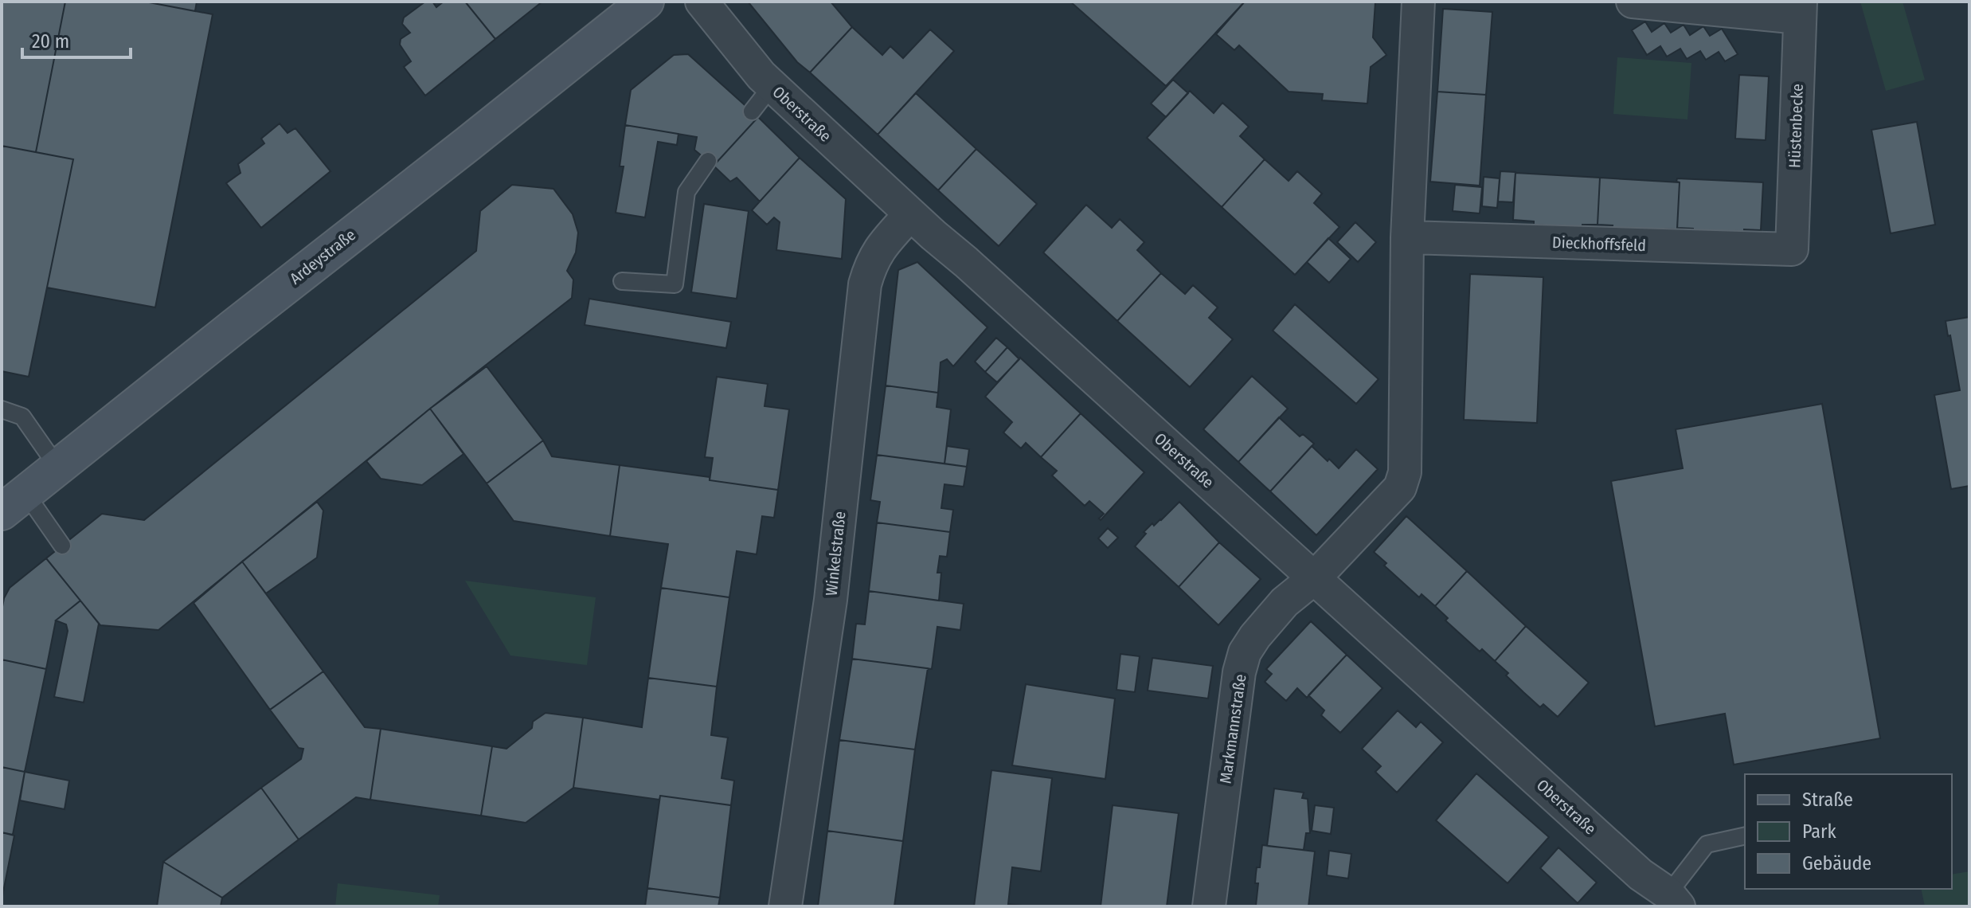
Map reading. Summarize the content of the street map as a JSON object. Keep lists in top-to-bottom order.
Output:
{
  "streets": {
    "main road": ["Ardeystraße"],
    "street": [
      "Oberstraße",
      "Hüstenbecke",
      "Dieckhoffsfeld",
      "Winkelstraße",
      "Markmannstraße"
    ]
  },
  "crossings": [
    ["Oberstraße", "Winkelstraße"],
    ["Oberstraße", "Markmannstraße"],
    ["Hüstenbecke", "Dieckhoffsfeld"]
  ],
  "legend": ["Straße", "Park", "Gebäude"],
  "scale_bar": "20 m"
}
